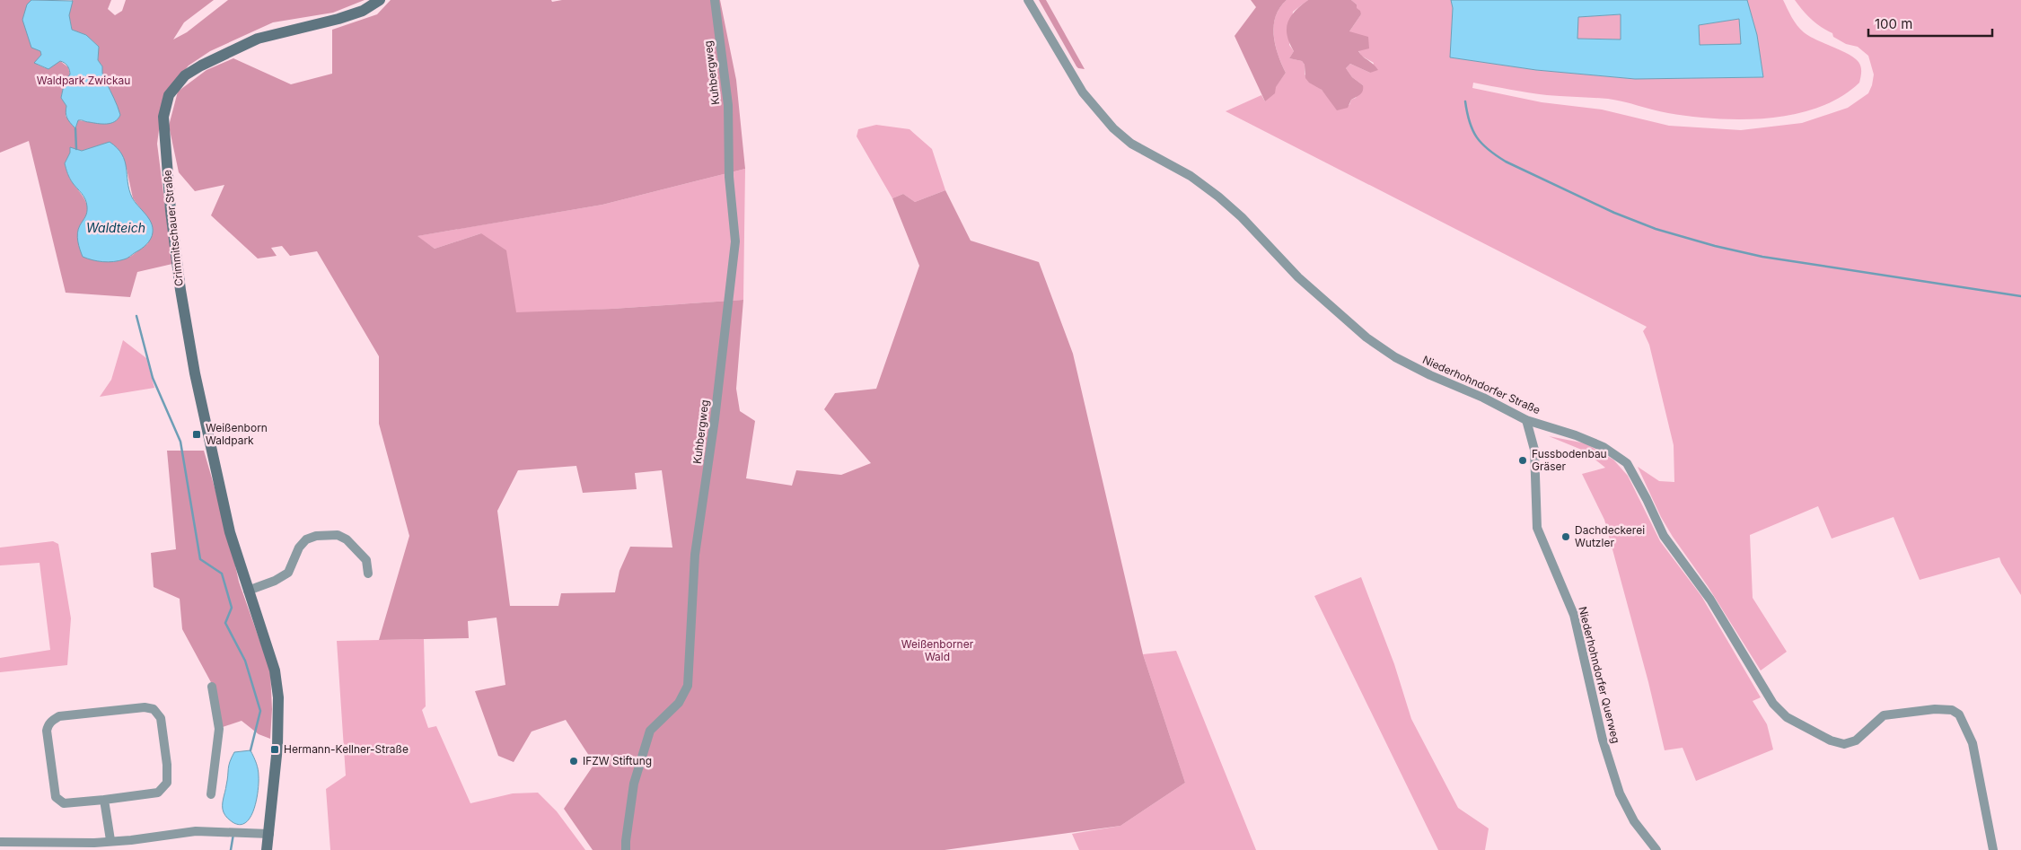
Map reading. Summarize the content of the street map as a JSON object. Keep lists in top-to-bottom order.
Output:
{
  "streets": {
    "main road": ["Crimmitschauer Straße"],
    "street": ["Kuhbergweg", "Niederhohndorfer Straße", "Niederhohndorfer Querweg"]
  },
  "crossings": [
    ["Niederhohndorfer Straße", "Niederhohndorfer Querweg"]
  ],
  "water": ["Waldteich"],
  "parks": ["Waldpark Zwickau", "Weißenborner Wald"],
  "places": {
    "transit": ["Weißenborn Waldpark", "Hermann-Kellner-Straße"],
    "other": ["Fussbodenbau Gräser", "Dachdeckerei Wutzler", "IFZW Stiftung"]
  },
  "scale_bar": "100 m"
}
